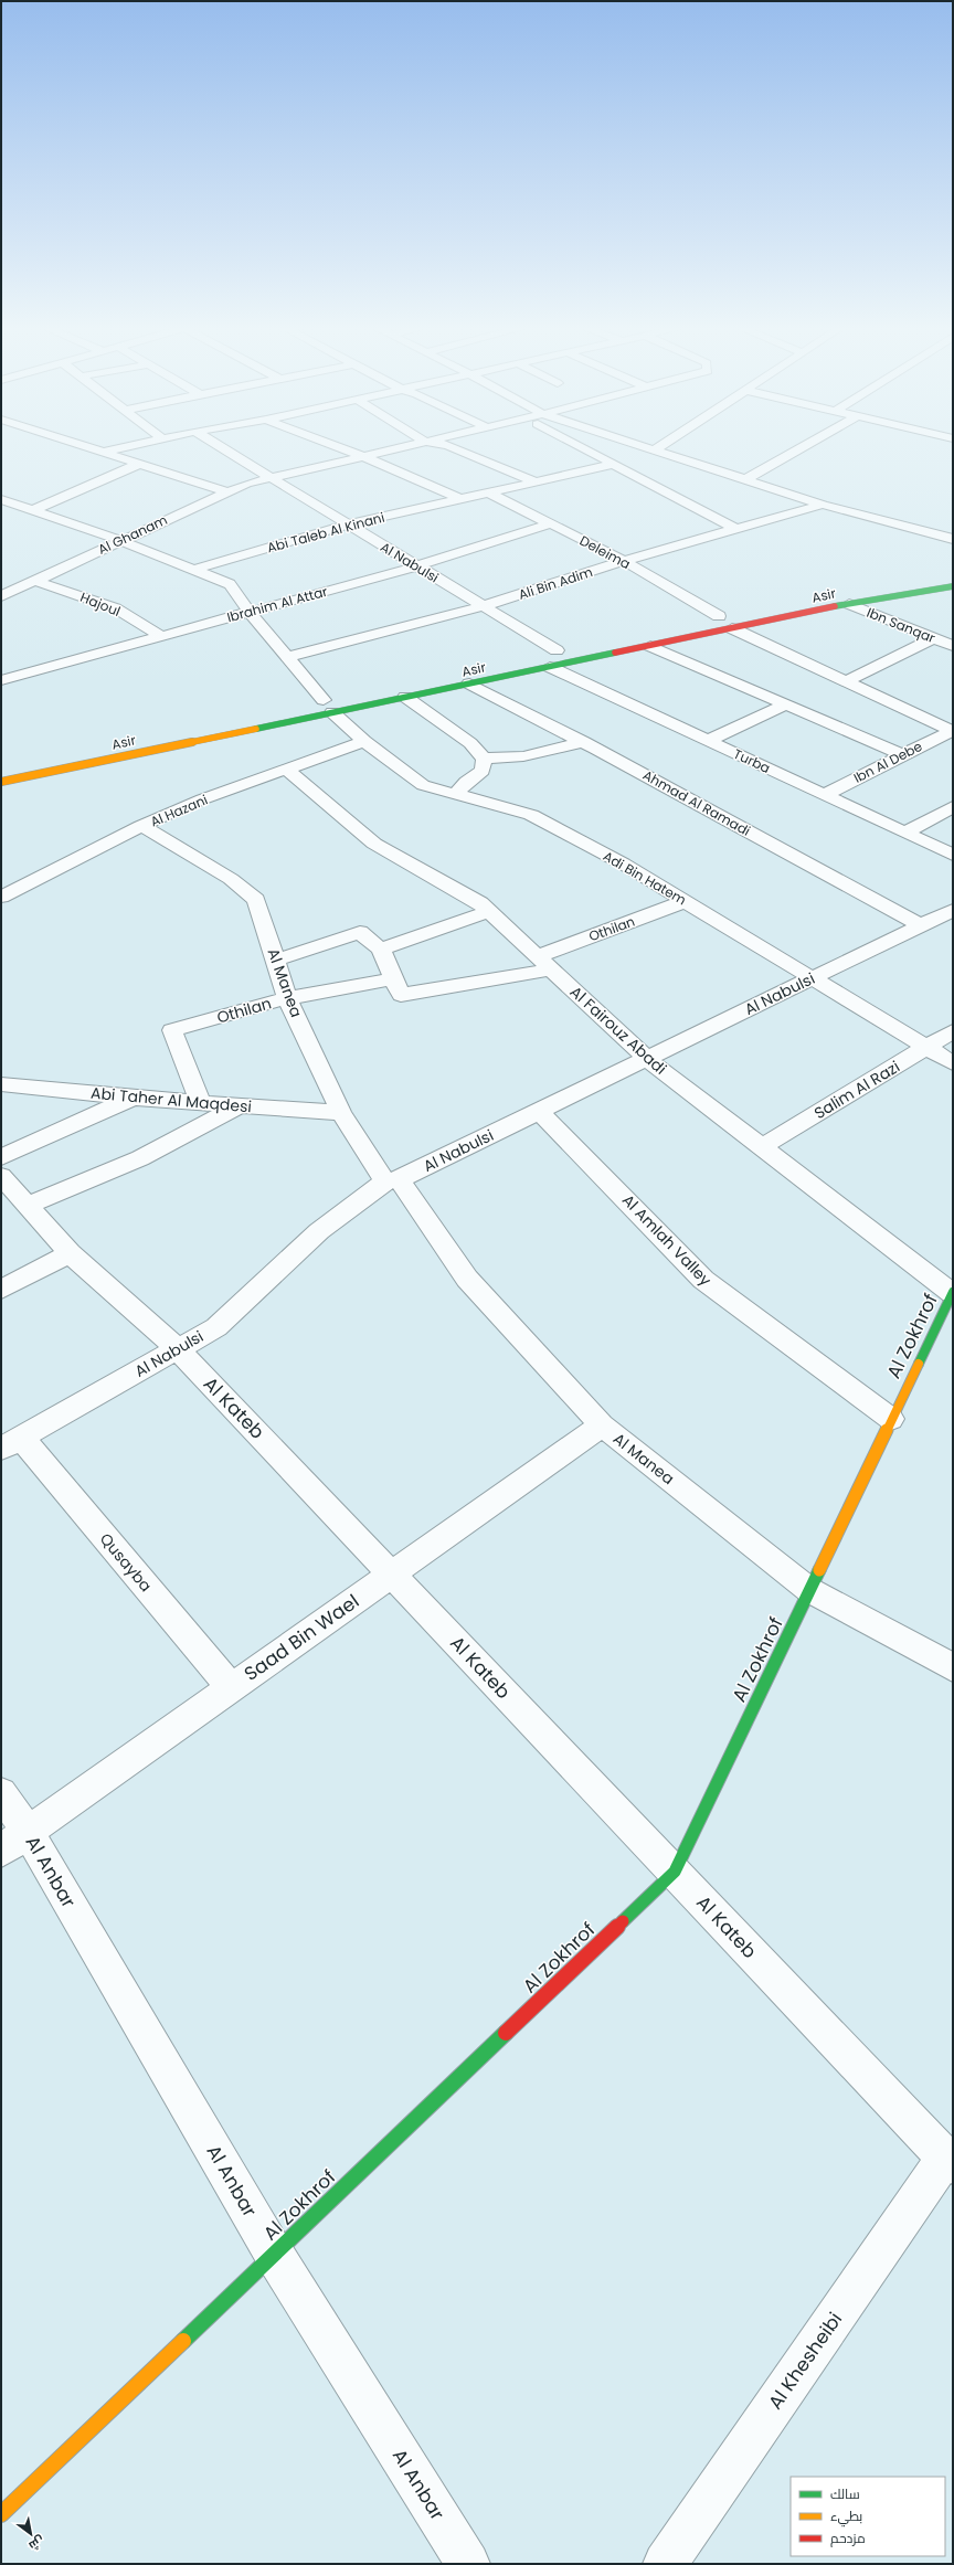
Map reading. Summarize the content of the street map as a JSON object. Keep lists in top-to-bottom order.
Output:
{
  "streets": {
    "main road": ["Asir", "Al Zokhrof"],
    "street": [
      "Abi Taleb Al Kinani",
      "Al Ghanam",
      "Deleima",
      "Al Nabulsi",
      "Ali Bin Adim",
      "Hajoul",
      "Ibrahim Al Attar",
      "Ibn Sanqar",
      "Turba",
      "Ibn Al Debe",
      "Ahmad Al Ramadi",
      "Al Hazani",
      "Adi Bin Hatem",
      "Othilan",
      "Al Manea",
      "Al Fairouz Abadi",
      "Salim Al Razi",
      "Abi Taher Al Maqdesi",
      "Al Amlah Valley",
      "Al Kateb",
      "Qusayba",
      "Saad Bin Wael",
      "Al Anbar",
      "Al Khesheibi"
    ]
  },
  "crossings": [
    ["Abi Taleb Al Kinani", "Deleima"],
    ["Abi Taleb Al Kinani", "Al Nabulsi"],
    ["Abi Taleb Al Kinani", "Adi Bin Hatem"],
    ["Al Ghanam", "Al Nabulsi"],
    ["Al Ghanam", "Hajoul"],
    ["Al Ghanam", "Adi Bin Hatem"],
    ["Deleima", "Ali Bin Adim"],
    ["Deleima", "Asir"],
    ["Deleima", "Ibrahim Al Attar"],
    ["Deleima", "Ibn Al Debe"],
    ["Al Nabulsi", "Ali Bin Adim"],
    ["Al Nabulsi", "Ibrahim Al Attar"],
    ["Al Nabulsi", "Ahmad Al Ramadi"],
    ["Al Nabulsi", "Adi Bin Hatem"],
    ["Al Nabulsi", "Al Manea"],
    ["Al Nabulsi", "Al Fairouz Abadi"],
    ["Al Nabulsi", "Al Amlah Valley"],
    ["Al Nabulsi", "Al Kateb"],
    ["Al Nabulsi", "Qusayba"],
    ["Ali Bin Adim", "Adi Bin Hatem"],
    ["Asir", "Ibn Sanqar"],
    ["Asir", "Turba"],
    ["Asir", "Ahmad Al Ramadi"],
    ["Asir", "Adi Bin Hatem"],
    ["Hajoul", "Ibrahim Al Attar"],
    ["Ibrahim Al Attar", "Adi Bin Hatem"],
    ["Turba", "Ibn Al Debe"],
    ["Al Hazani", "Adi Bin Hatem"],
    ["Al Hazani", "Al Manea"],
    ["Al Hazani", "Al Fairouz Abadi"],
    ["Adi Bin Hatem", "Othilan"],
    ["Adi Bin Hatem", "Salim Al Razi"],
    ["Othilan", "Al Manea"],
    ["Othilan", "Al Fairouz Abadi"],
    ["Othilan", "Abi Taher Al Maqdesi"],
    ["Al Manea", "Abi Taher Al Maqdesi"],
    ["Al Manea", "Al Zokhrof"],
    ["Al Manea", "Saad Bin Wael"],
    ["Al Fairouz Abadi", "Salim Al Razi"],
    ["Al Fairouz Abadi", "Al Zokhrof"],
    ["Al Amlah Valley", "Al Zokhrof"],
    ["Al Zokhrof", "Al Kateb"],
    ["Al Zokhrof", "Al Anbar"],
    ["Al Kateb", "Saad Bin Wael"],
    ["Al Kateb", "Al Khesheibi"],
    ["Qusayba", "Saad Bin Wael"],
    ["Saad Bin Wael", "Al Anbar"]
  ],
  "legend": ["سالك", "بطيء", "مزدحم"],
  "north": "bottom right"
}
